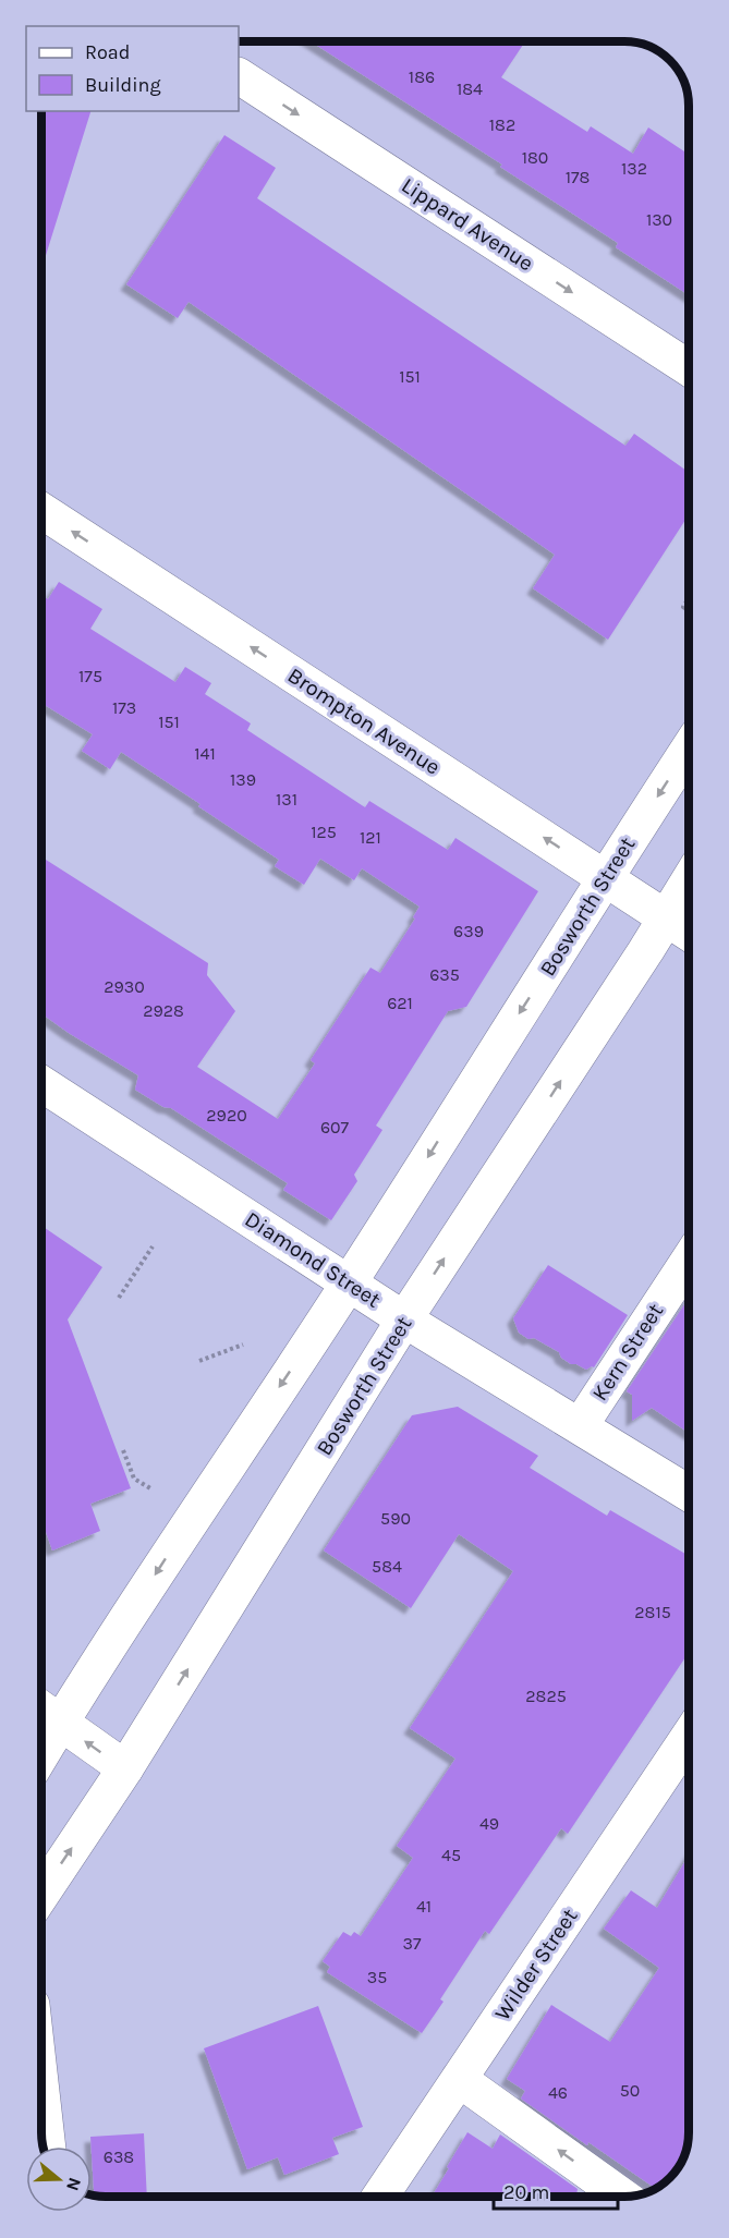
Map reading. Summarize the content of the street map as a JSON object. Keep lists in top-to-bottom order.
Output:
{
  "streets": {
    "main road": [
      "Lippard Avenue",
      "Brompton Avenue",
      "Bosworth Street",
      "Diamond Street",
      "Kern Street",
      "Wilder Street"
    ]
  },
  "crossings": [
    ["Brompton Avenue", "Bosworth Street"],
    ["Bosworth Street", "Diamond Street"],
    ["Diamond Street", "Kern Street"]
  ],
  "one_way": ["Lippard Avenue", "Brompton Avenue"],
  "house_numbers": [
    "186",
    "184",
    "182",
    "180",
    "132",
    "178",
    "130",
    "151",
    "175",
    "173",
    "151",
    "141",
    "139",
    "131",
    "125",
    "121",
    "639",
    "635",
    "2930",
    "621",
    "2928",
    "2920",
    "607",
    "590",
    "584",
    "2815",
    "2825",
    "49",
    "45",
    "41",
    "37",
    "35",
    "50",
    "46",
    "638"
  ],
  "legend": ["Road", "Building"],
  "scale_bar": "20 m",
  "north": "right"
}
